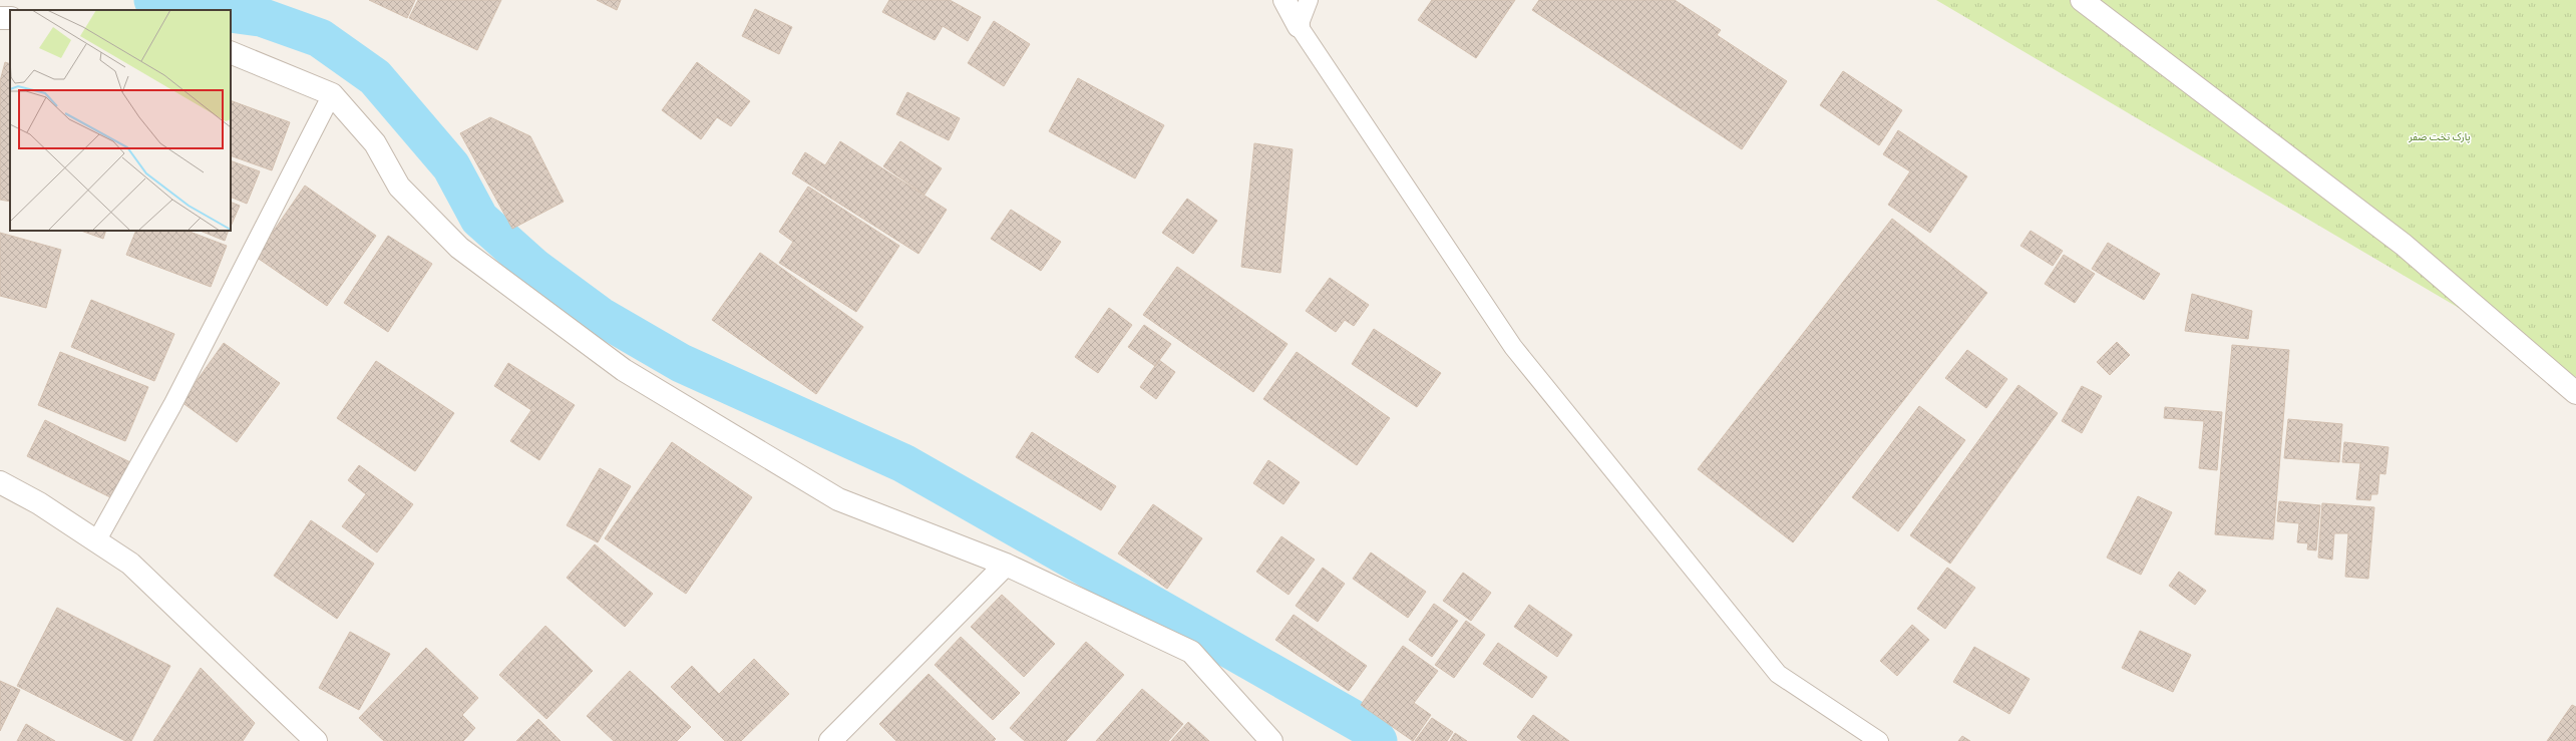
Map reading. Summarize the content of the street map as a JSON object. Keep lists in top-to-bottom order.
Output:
{
  "parks": ["پارک تخت صفر"]
}
